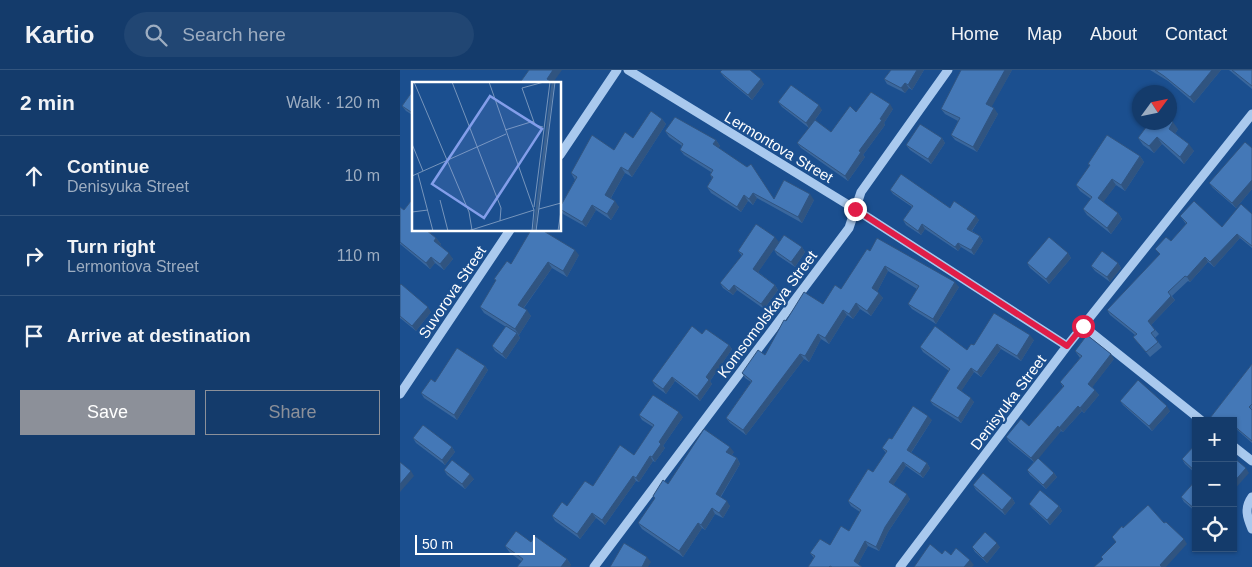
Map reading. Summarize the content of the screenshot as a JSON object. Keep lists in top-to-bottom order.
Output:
{
  "streets": {
    "street": [
      "Lermontova Street",
      "Suvorova Street",
      "Komsomolskaya Street",
      "Denisyuka Street"
    ]
  },
  "crossings": [
    ["Lermontova Street", "Komsomolskaya Street"],
    ["Lermontova Street", "Denisyuka Street"]
  ],
  "scale_bar": "50 m",
  "north": "top right",
  "page": {
    "header": "Kartio",
    "search": "Search here",
    "nav": [
      "Home",
      "Map",
      "About",
      "Contact"
    ],
    "heading": ["2 min", "Walk · 120 m"],
    "list": [
      ["Continue", "Denisyuka Street", "10 m"],
      ["Turn right", "Lermontova Street", "110 m"],
      "Arrive at destination"
    ],
    "buttons": ["Save", "Share"],
    "map_buttons": ["+", "−"],
    "scale": "50 m"
  }
}
